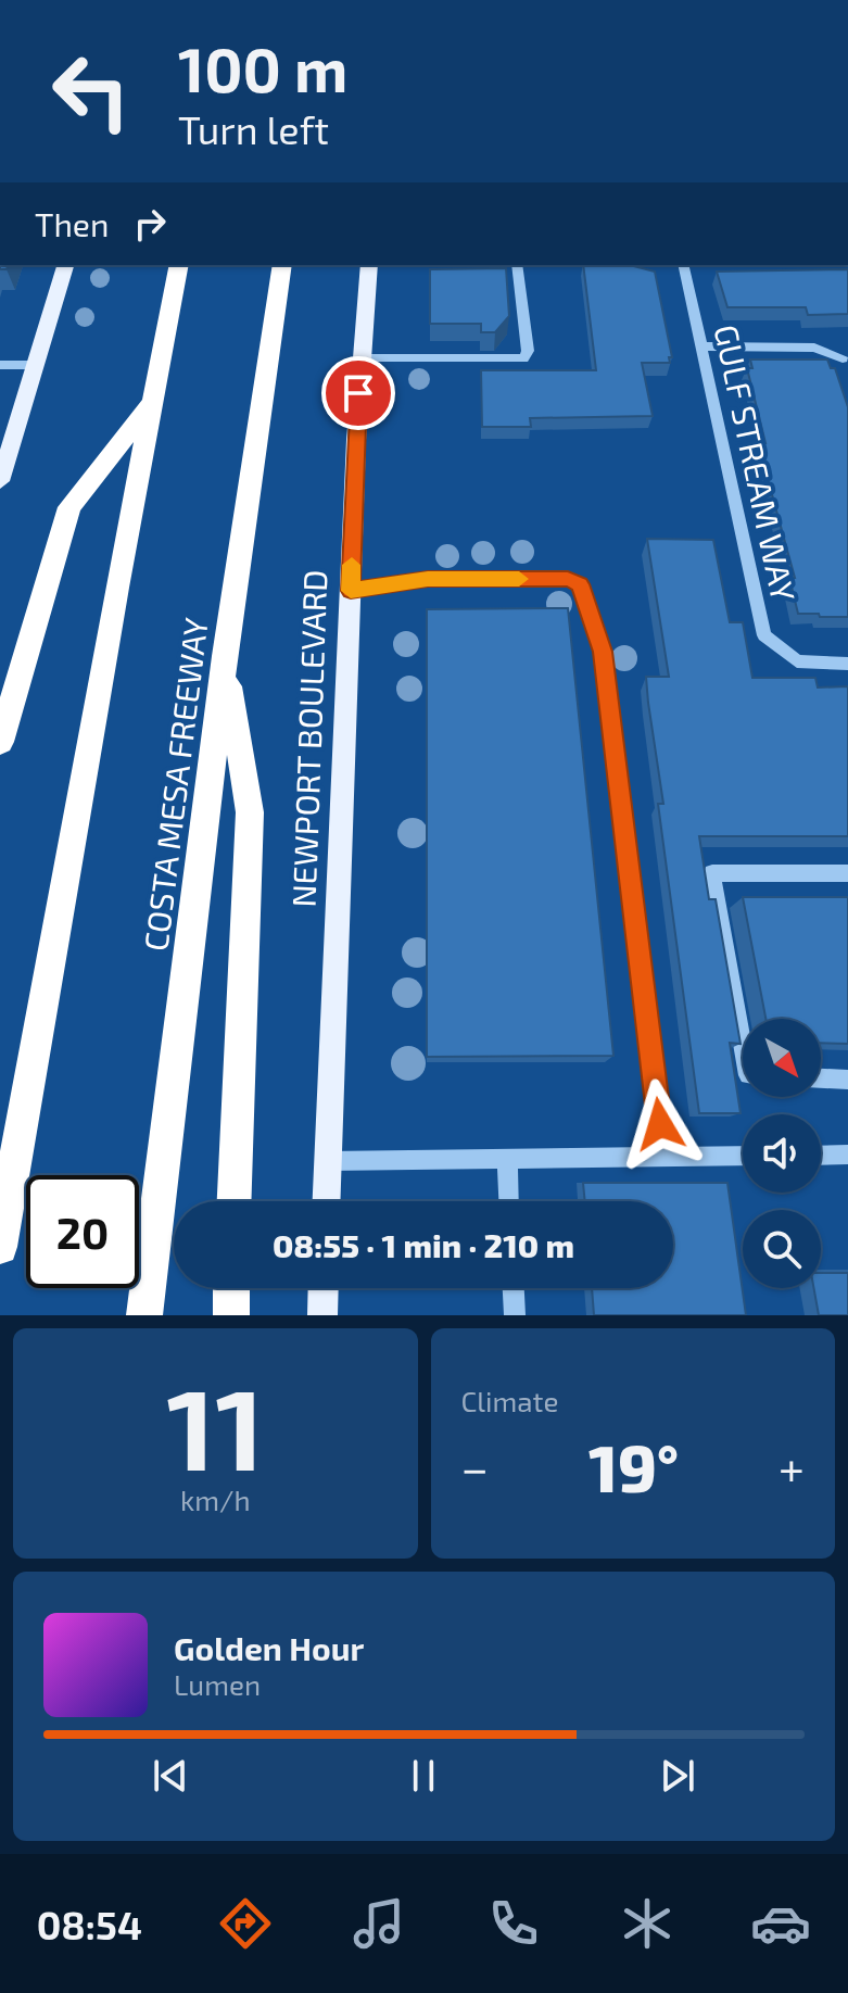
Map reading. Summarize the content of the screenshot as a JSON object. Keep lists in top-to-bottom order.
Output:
{
  "streets": {
    "highway": ["COSTA MESA FREEWAY"],
    "main road": ["NEWPORT BOULEVARD"],
    "street": ["GULF STREAM WAY"]
  },
  "north": "bottom right",
  "page": {
    "turn": ["100 m", "Turn left"],
    "then": "Then",
    "limit": "20",
    "trip": "08:55 · 1 min · 210 m",
    "tile": [
      ["11", "km/h"],
      "Climate"
    ],
    "heat": ["−", "19°", "+"],
    "song": ["Golden Hour", "Lumen"],
    "tabs": "08:54"
  }
}
